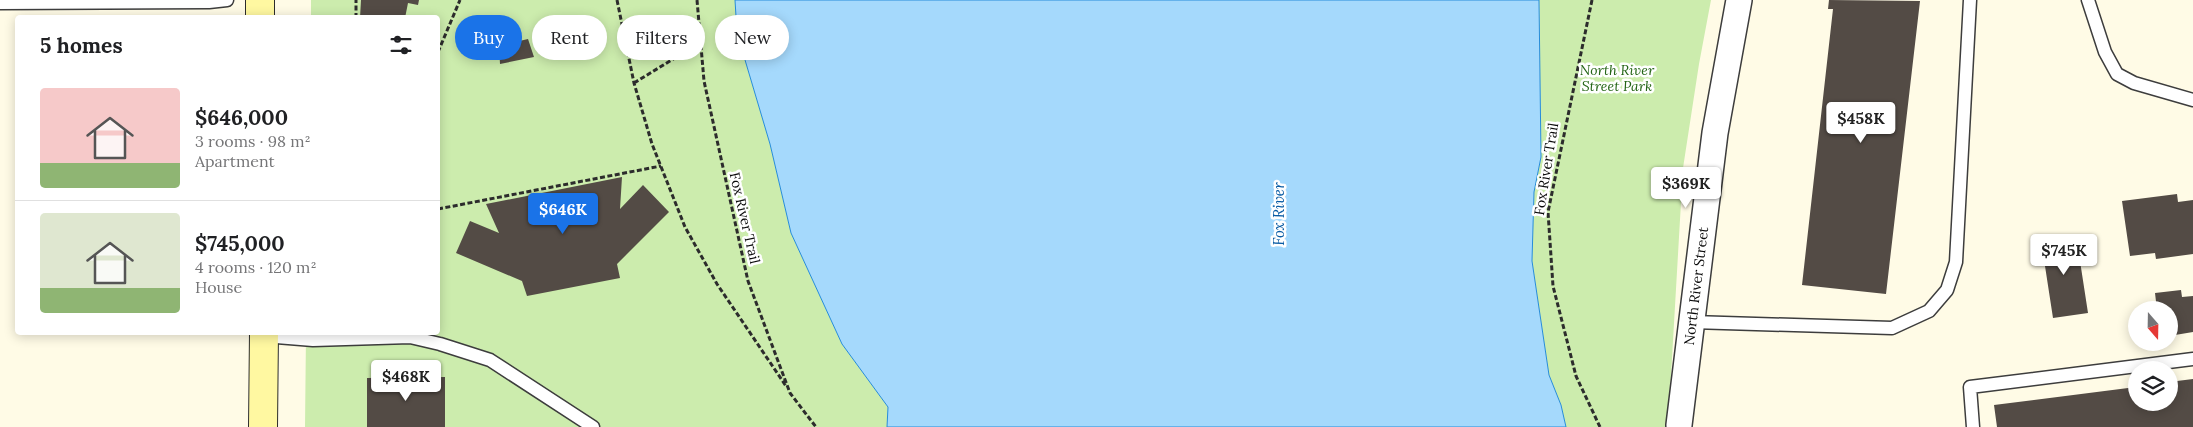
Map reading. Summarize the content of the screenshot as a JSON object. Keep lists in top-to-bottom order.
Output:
{
  "streets": {
    "street": ["North River Street"],
    "path": ["Fox River Trail"]
  },
  "water": ["Fox River"],
  "parks": ["North River Street Park"],
  "north": "bottom",
  "page": {
    "chip": [
      "Buy",
      "Rent",
      "Filters",
      "New"
    ],
    "heading": "5 homes",
    "list": [
      {
        "name": "$646,000",
        "note": "3 rooms · 98 m² · Apartment"
      },
      {
        "name": "$745,000",
        "note": "4 rooms · 120 m² · House"
      }
    ],
    "price": [
      "$458K",
      "$369K",
      "$646K",
      "$745K",
      "$468K"
    ]
  }
}
